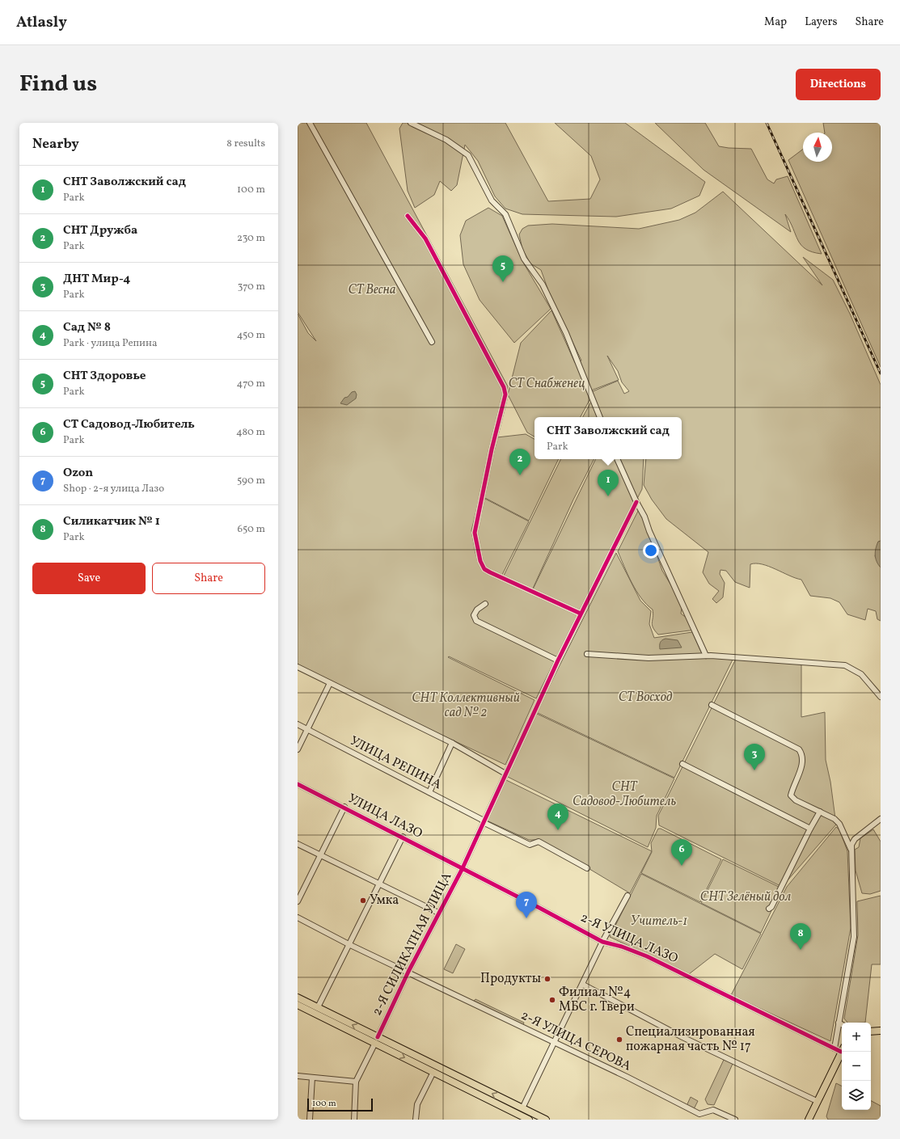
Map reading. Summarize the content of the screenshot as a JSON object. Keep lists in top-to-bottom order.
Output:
{
  "streets": {
    "street": [
      "УЛИЦА РЕПИНА",
      "УЛИЦА ЛАЗО",
      "2-Я УЛИЦА ЛАЗО",
      "2-Я СИЛИКАТНАЯ УЛИЦА",
      "2-Я УЛИЦА СЕРОВА"
    ]
  },
  "crossings": [
    ["УЛИЦА РЕПИНА", "2-Я СИЛИКАТНАЯ УЛИЦА"],
    ["УЛИЦА ЛАЗО", "2-Я УЛИЦА ЛАЗО"],
    ["УЛИЦА ЛАЗО", "2-Я СИЛИКАТНАЯ УЛИЦА"],
    ["2-Я УЛИЦА ЛАЗО", "2-Я СИЛИКАТНАЯ УЛИЦА"],
    ["2-Я СИЛИКАТНАЯ УЛИЦА", "2-Я УЛИЦА СЕРОВА"]
  ],
  "parks": [
    "СТ Весна",
    "СТ Снабженец",
    "СТ Восход",
    "СНТ Коллективный сад № 2",
    "СНТ Садовод-Любитель",
    "СНТ Зелёный дол",
    "Учитель-1"
  ],
  "places": [
    "Умка",
    "Продукты",
    "Филиал №4 МБС г. Твери",
    "Специализированная пожарная часть № 17"
  ],
  "scale_bar": "100 m",
  "north": "top",
  "page": {
    "header": "Atlasly",
    "nav": ["Map", "Layers", "Share"],
    "title": "Find us",
    "buttons": [
      "Directions",
      ["Save", "Share"]
    ],
    "heading": ["Nearby", "8 results"],
    "list": [
      {
        "mark": "1",
        "name": "СНТ Заволжский сад",
        "note": "Park",
        "value": "100 m"
      },
      {
        "mark": "2",
        "name": "СНТ Дружба",
        "note": "Park",
        "value": "230 m"
      },
      {
        "mark": "3",
        "name": "ДНТ Мир-4",
        "note": "Park",
        "value": "370 m"
      },
      {
        "mark": "4",
        "name": "Сад № 8",
        "note": "Park · улица Репина",
        "value": "450 m"
      },
      {
        "mark": "5",
        "name": "СНТ Здоровье",
        "note": "Park",
        "value": "470 m"
      },
      {
        "mark": "6",
        "name": "СТ Садовод-Любитель",
        "note": "Park",
        "value": "480 m"
      },
      {
        "mark": "7",
        "name": "Ozon",
        "note": "Shop · 2-я улица Лазо",
        "value": "590 m"
      },
      {
        "mark": "8",
        "name": "Силикатчик № 1",
        "note": "Park",
        "value": "650 m"
      }
    ],
    "pins": [
      "5",
      "2",
      "1",
      "3",
      "4",
      "6",
      "7",
      "8"
    ],
    "popup": ["СНТ Заволжский сад", "Park"],
    "map_buttons": ["+", "−"],
    "scale": "100 m"
  }
}
